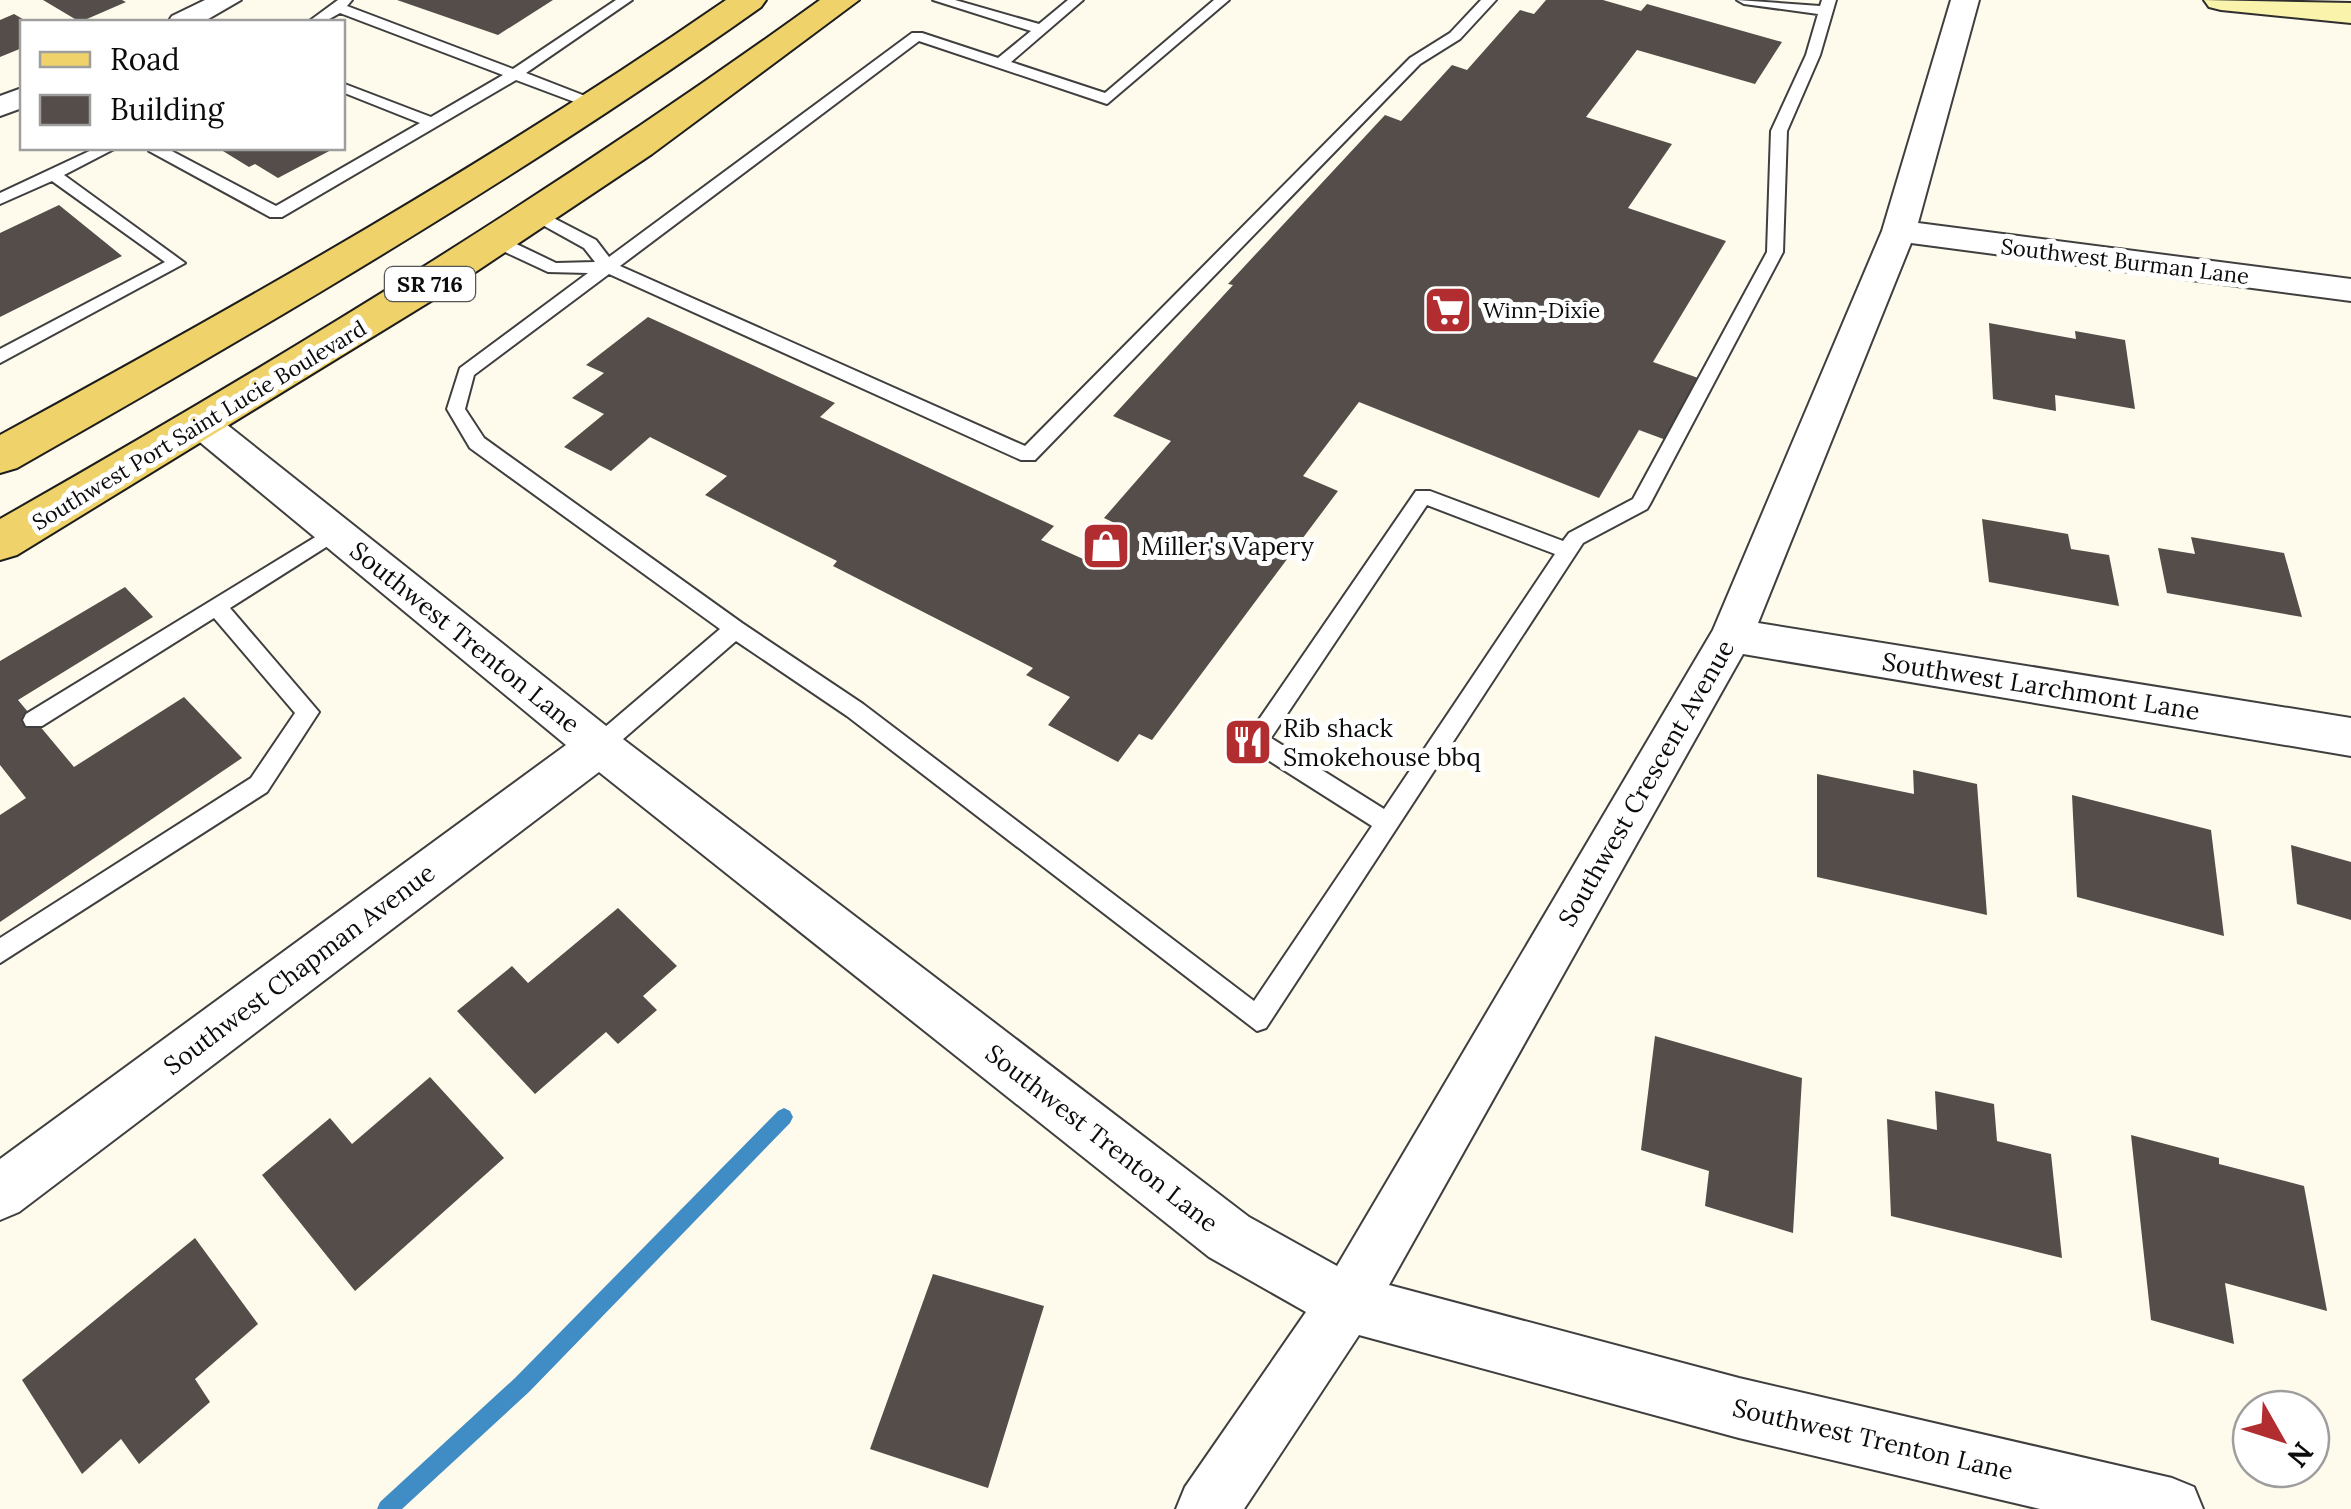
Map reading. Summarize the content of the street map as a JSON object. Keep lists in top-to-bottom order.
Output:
{
  "streets": {
    "main road": ["SR 716", "Southwest Port Saint Lucie Boulevard"],
    "street": [
      "Southwest Burman Lane",
      "Southwest Trenton Lane",
      "Southwest Larchmont Lane",
      "Southwest Crescent Avenue",
      "Southwest Chapman Avenue"
    ]
  },
  "crossings": [
    ["Southwest Burman Lane", "Southwest Crescent Avenue"],
    ["Southwest Port Saint Lucie Boulevard", "Southwest Trenton Lane"],
    ["Southwest Trenton Lane", "Southwest Crescent Avenue"],
    ["Southwest Trenton Lane", "Southwest Chapman Avenue"],
    ["Southwest Larchmont Lane", "Southwest Crescent Avenue"]
  ],
  "places": {
    "supermarket": ["Winn-Dixie"],
    "shop": ["Miller's Vapery"],
    "restaurant": ["Rib shack Smokehouse bbq"]
  },
  "legend": ["Road", "Building"],
  "north": "bottom right"
}
